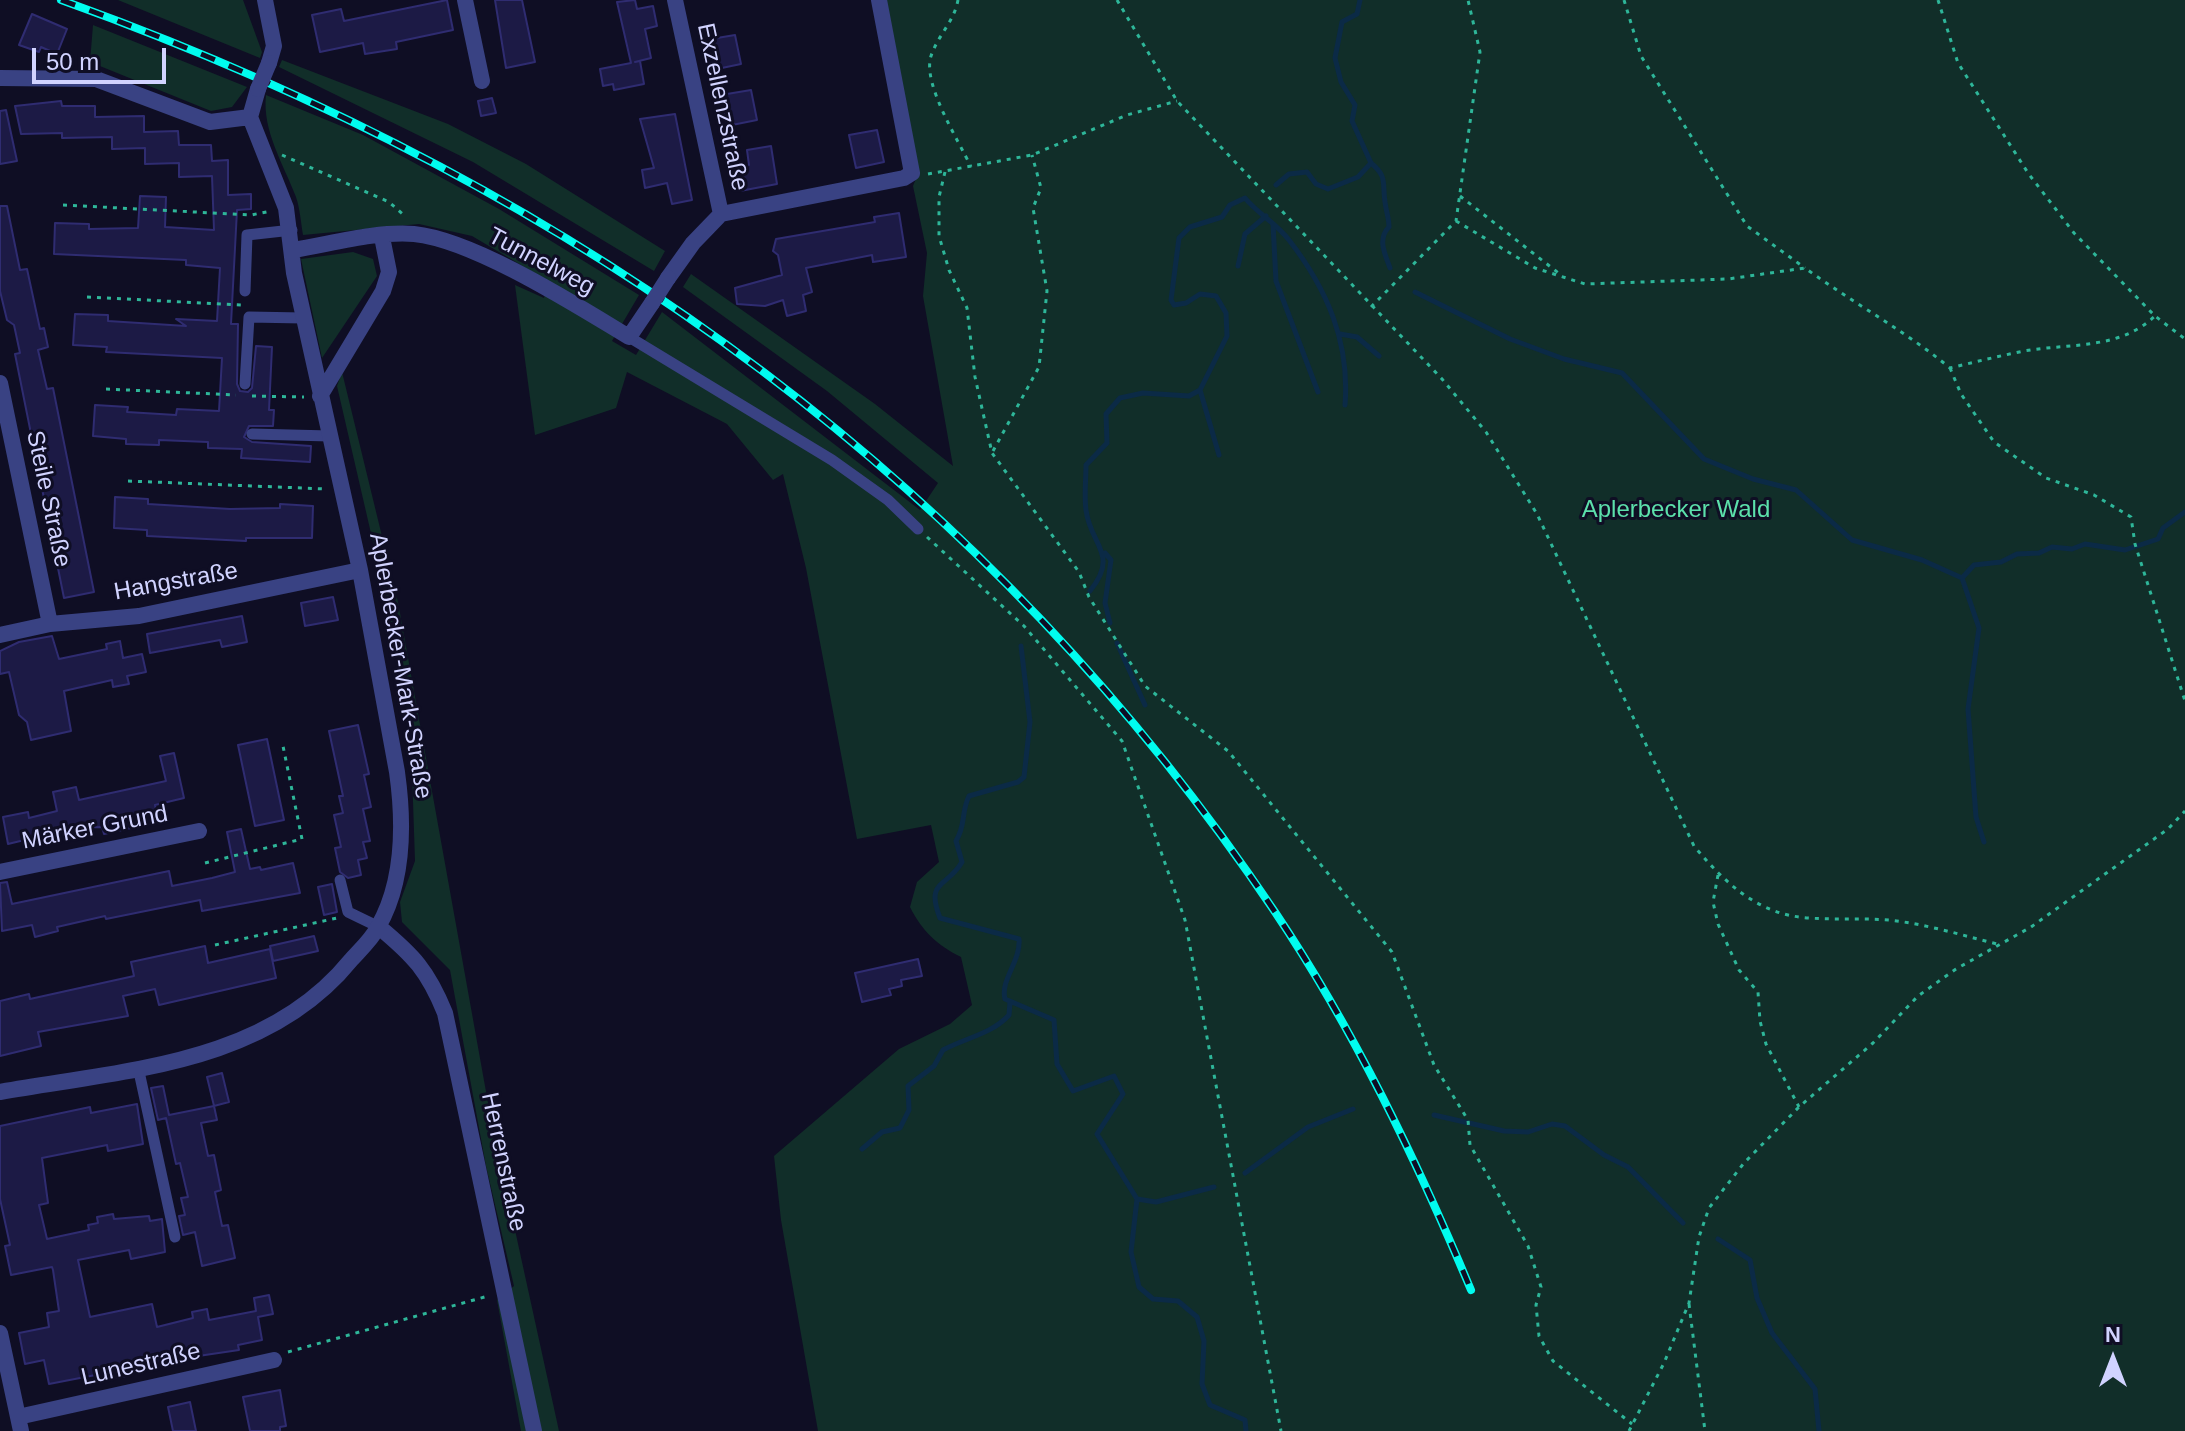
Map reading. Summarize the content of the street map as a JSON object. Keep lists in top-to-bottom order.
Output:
{
  "streets": {
    "street": [
      "Exzellenzstraße",
      "Tunnelweg",
      "Steile Straße",
      "Hangstraße",
      "Aplerbecker-Mark-Straße",
      "Märker Grund",
      "Herrenstraße",
      "Lunestraße"
    ]
  },
  "crossings": [
    ["Exzellenzstraße", "Tunnelweg"],
    ["Tunnelweg", "Aplerbecker-Mark-Straße"],
    ["Steile Straße", "Hangstraße"],
    ["Hangstraße", "Aplerbecker-Mark-Straße"],
    ["Aplerbecker-Mark-Straße", "Herrenstraße"]
  ],
  "parks": ["Aplerbecker Wald"],
  "scale_bar": "50 m",
  "north": "top"
}
